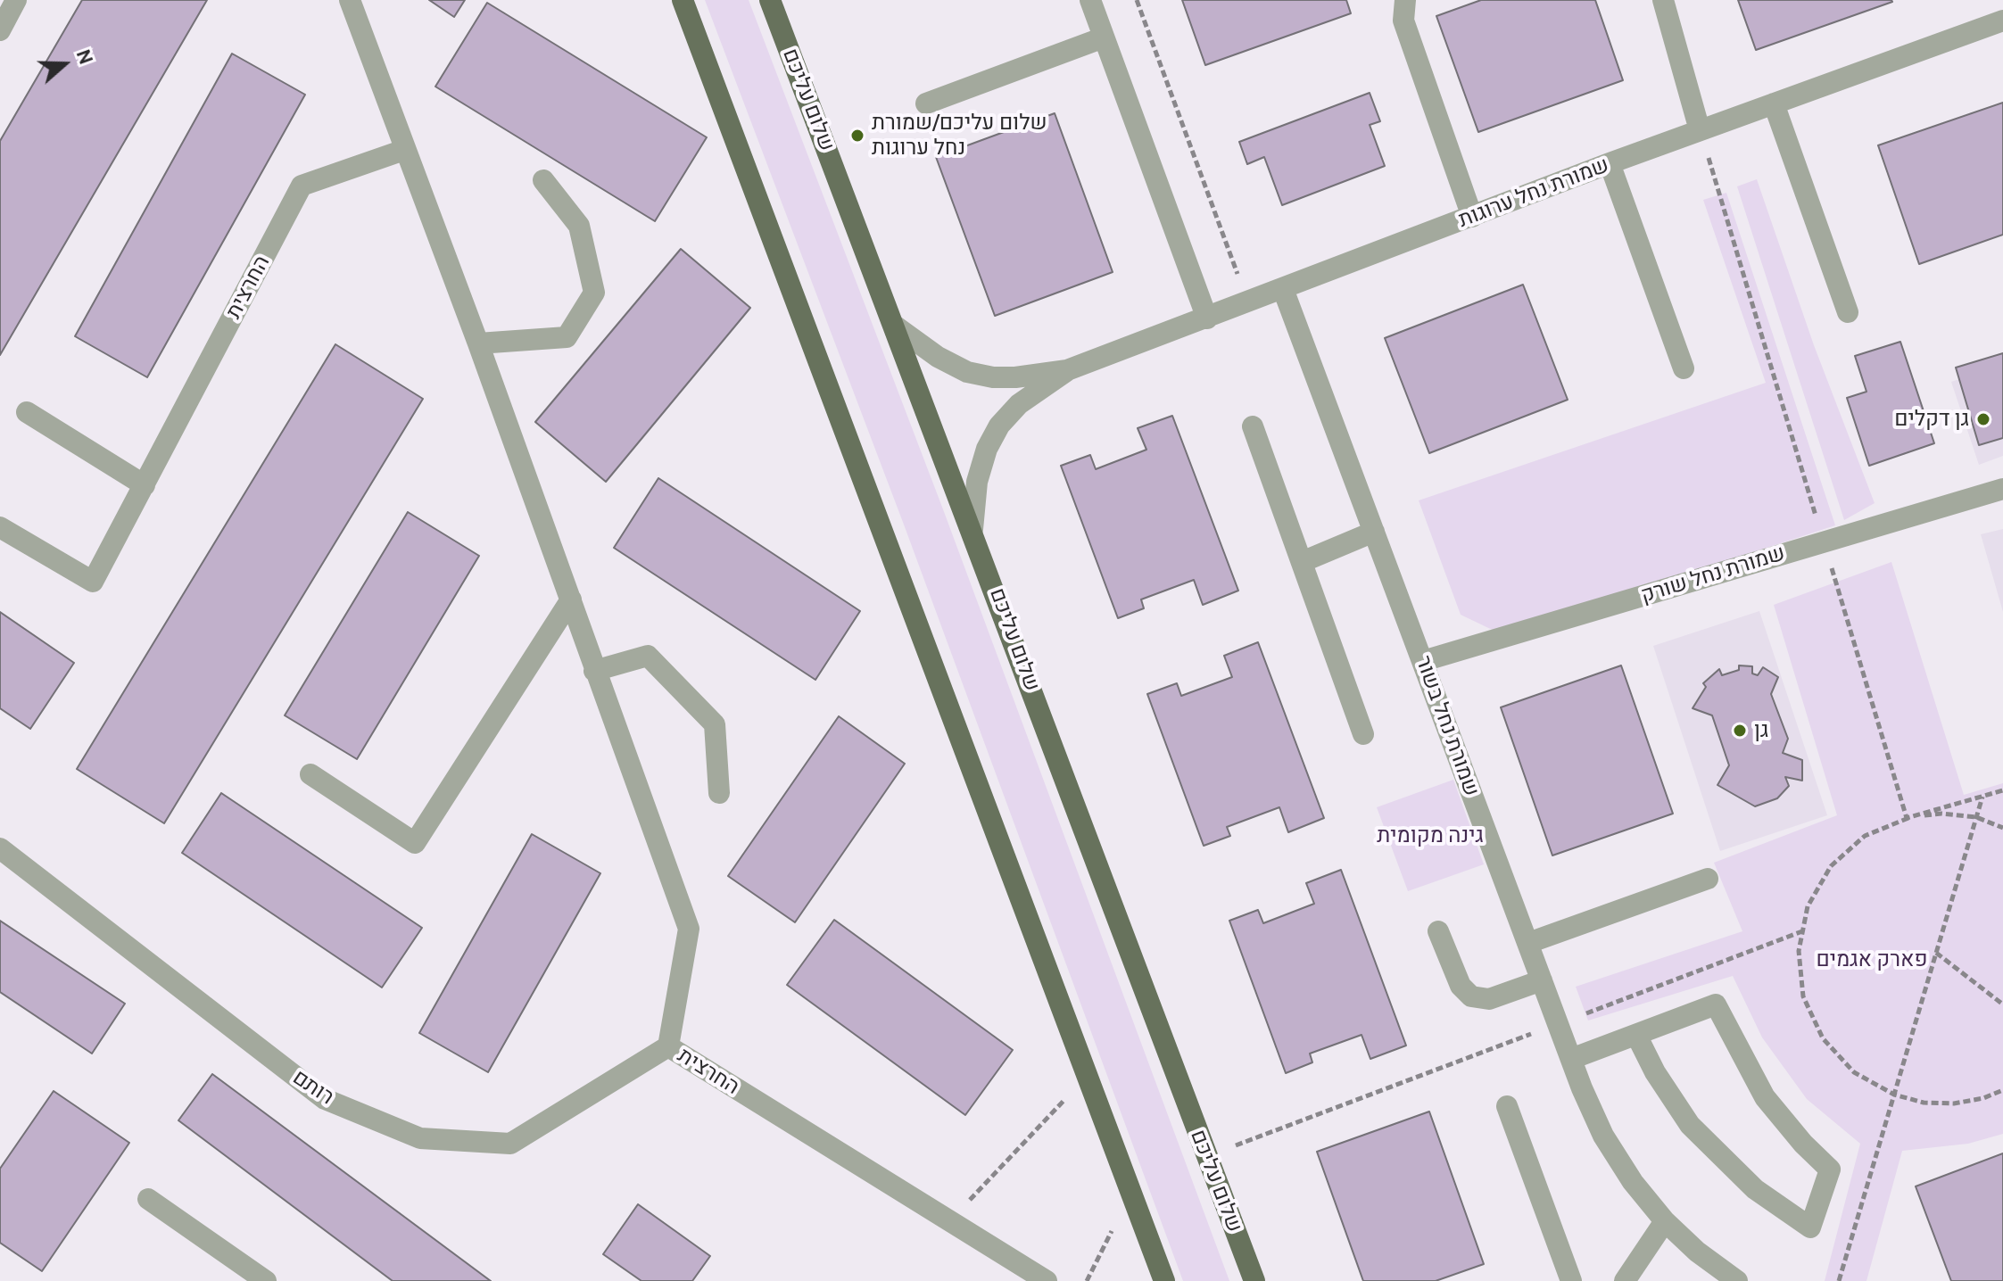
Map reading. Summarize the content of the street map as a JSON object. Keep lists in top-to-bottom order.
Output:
{
  "streets": {
    "main road": ["שלום עליכם"],
    "street": [
      "שמורת נחל ערוגות",
      "החרצית",
      "שמורת נחל שורק",
      "שמורת נחל בשור",
      "רותם"
    ]
  },
  "crossings": [
    ["שלום עליכם", "שמורת נחל ערוגות"],
    ["שמורת נחל ערוגות", "שמורת נחל בשור"],
    ["החרצית", "רותם"],
    ["שמורת נחל שורק", "שמורת נחל בשור"]
  ],
  "parks": ["גינה מקומית", "פארק אגמים"],
  "places": ["שלום עליכם/שמורת נחל ערוגות", "גן דקלים", "גן"],
  "north": "right"
}
